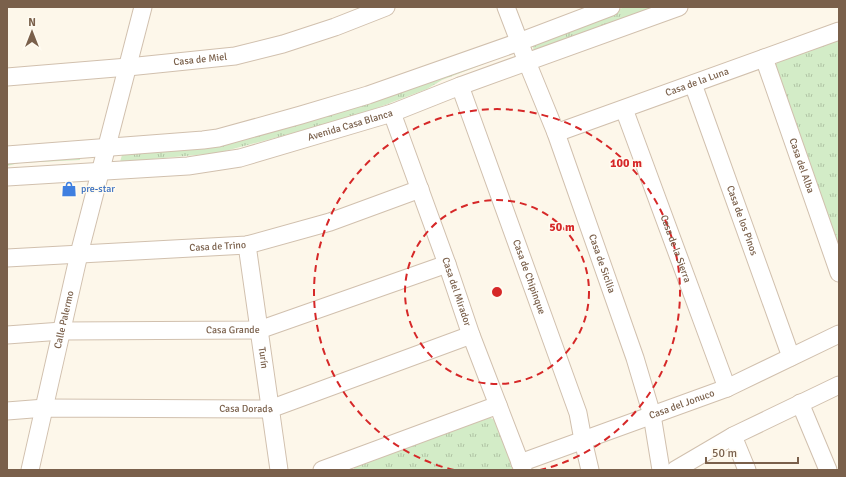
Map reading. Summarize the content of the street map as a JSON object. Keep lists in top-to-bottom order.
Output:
{
  "streets": {
    "street": [
      "Casa de Miel",
      "Casa de la Luna",
      "Avenida Casa Blanca",
      "Casa del Alba",
      "Casa de los Pinos",
      "Casa de Trino",
      "Casa de la Sierra",
      "Casa de Sicilia",
      "Casa de Chipinque",
      "Casa del Mirador",
      "Calle Palermo",
      "Casa Grande",
      "Turín",
      "Casa del Jonuco",
      "Casa Dorada"
    ]
  },
  "crossings": [
    ["Casa de Miel", "Calle Palermo"],
    ["Casa de la Luna", "Casa del Alba"],
    ["Casa de la Luna", "Casa de los Pinos"],
    ["Casa de la Luna", "Casa de la Sierra"],
    ["Casa de la Luna", "Casa de Sicilia"],
    ["Avenida Casa Blanca", "Casa de Sicilia"],
    ["Avenida Casa Blanca", "Casa de Chipinque"],
    ["Avenida Casa Blanca", "Casa del Mirador"],
    ["Avenida Casa Blanca", "Calle Palermo"],
    ["Casa de los Pinos", "Casa del Jonuco"],
    ["Casa de Trino", "Casa del Mirador"],
    ["Casa de Trino", "Calle Palermo"],
    ["Casa de Trino", "Turín"],
    ["Casa de la Sierra", "Casa del Jonuco"],
    ["Casa de Sicilia", "Casa del Jonuco"],
    ["Casa de Chipinque", "Casa del Jonuco"],
    ["Casa del Mirador", "Casa Grande"],
    ["Casa del Mirador", "Casa del Jonuco"],
    ["Casa del Mirador", "Casa Dorada"],
    ["Calle Palermo", "Casa Grande"],
    ["Calle Palermo", "Casa Dorada"],
    ["Casa Grande", "Turín"],
    ["Turín", "Casa Dorada"]
  ],
  "places": {
    "shop": ["pre-star"]
  },
  "scale_bar": "50 m",
  "north": "top",
  "rings": ["100 m", "50 m"]
}
